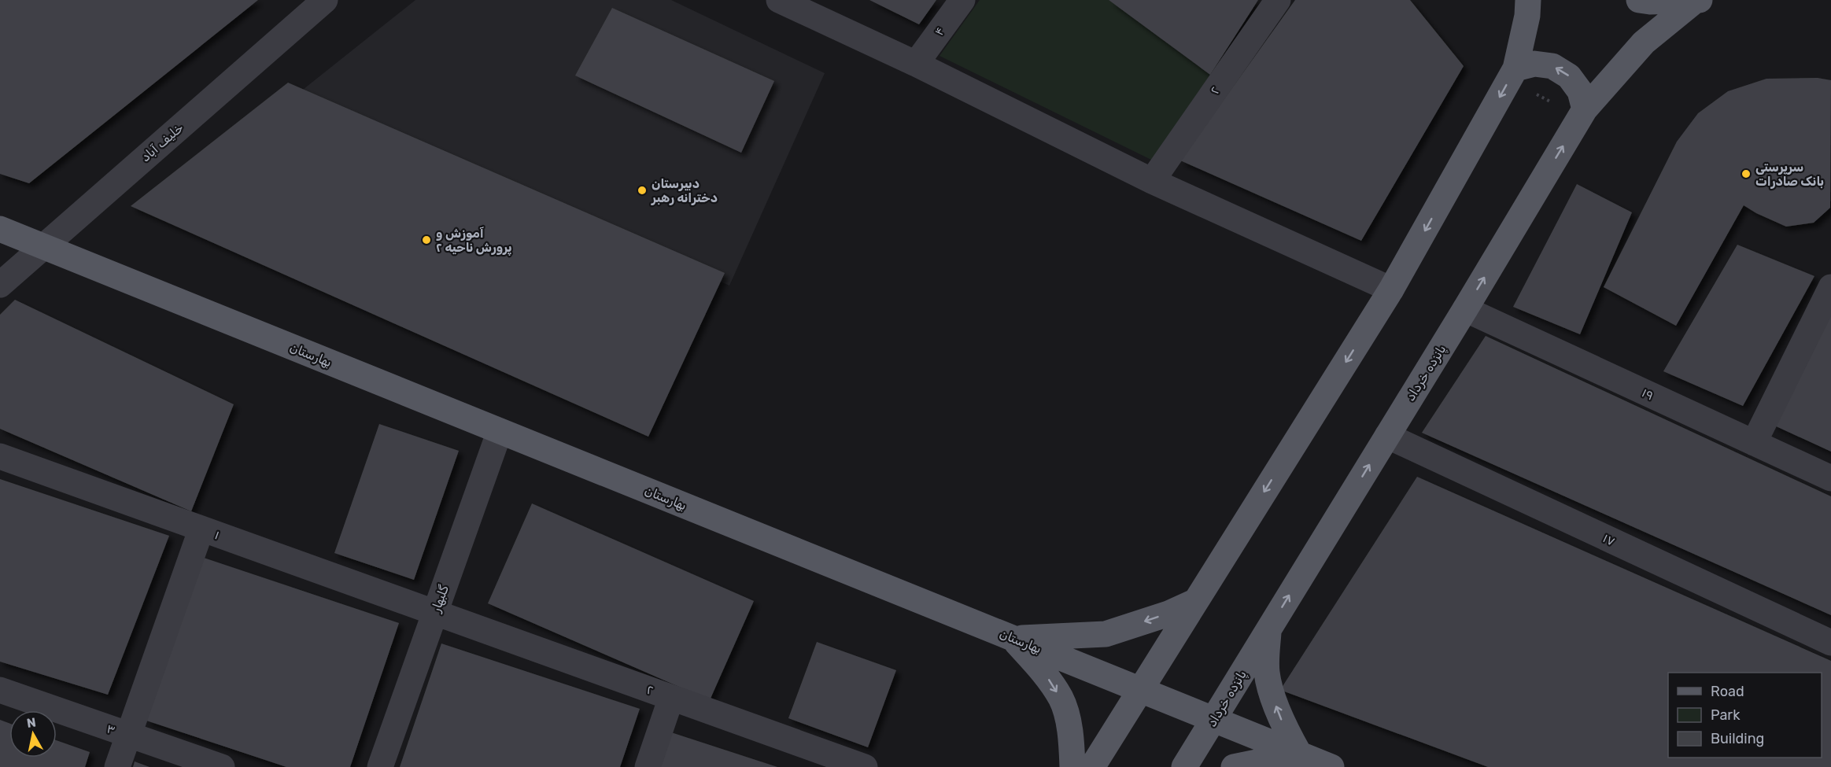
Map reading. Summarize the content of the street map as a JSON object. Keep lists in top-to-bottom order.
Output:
{
  "streets": {
    "main road": ["بهارستان", "پانزده خرداد"],
    "street": [
      "۴",
      "۲",
      "خلیف آباد",
      "۱۹",
      "۱",
      "۱۷",
      "گلبهار",
      "۳"
    ]
  },
  "crossings": [
    ["۲", "۱"],
    ["۲", "گلبهار"],
    ["خلیف آباد", "بهارستان"],
    ["بهارستان", "پانزده خرداد"],
    ["بهارستان", "گلبهار"],
    ["پانزده خرداد", "۱۹"],
    ["پانزده خرداد", "۱۷"],
    ["۱", "گلبهار"]
  ],
  "places": ["سرپرستی بانک صادرات", "دبیرستان دخترانه رهبر", "آموزش و پرورش ناحیه ۲"],
  "legend": ["Road", "Park", "Building"],
  "north": "top"
}
